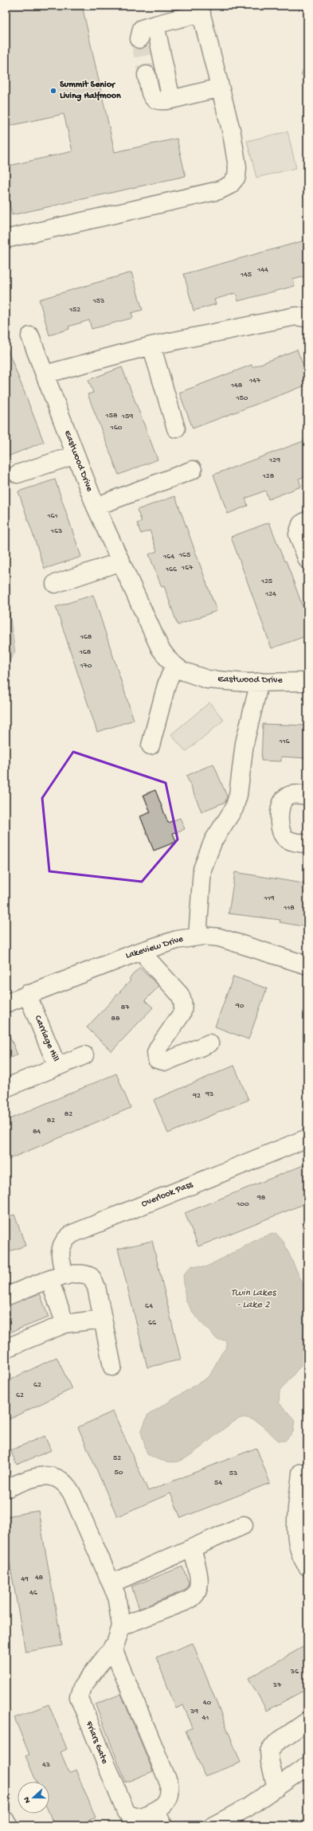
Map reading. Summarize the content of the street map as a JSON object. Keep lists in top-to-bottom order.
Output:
{
  "streets": {
    "street": [
      "Eastwood Drive",
      "Lakeview Drive",
      "Carriage Hill",
      "Overlook Pass",
      "Friars Gate"
    ]
  },
  "crossings": [
    ["Lakeview Drive", "Carriage Hill"]
  ],
  "water": ["Twin Lakes - Lake 2"],
  "places": ["Summit Senior Living Halfmoon"],
  "house_numbers": [
    "144",
    "145",
    "153",
    "152",
    "147",
    "148",
    "150",
    "158",
    "159",
    "160",
    "129",
    "128",
    "161",
    "163",
    "165",
    "164",
    "167",
    "166",
    "125",
    "124",
    "168",
    "168",
    "170",
    "116",
    "119",
    "118",
    "90",
    "87",
    "88",
    "93",
    "92",
    "82",
    "82",
    "84",
    "98",
    "100",
    "64",
    "66",
    "62",
    "62",
    "52",
    "50",
    "53",
    "54",
    "48",
    "49",
    "46",
    "36",
    "37",
    "40",
    "39",
    "41",
    "43"
  ],
  "north": "left"
}
